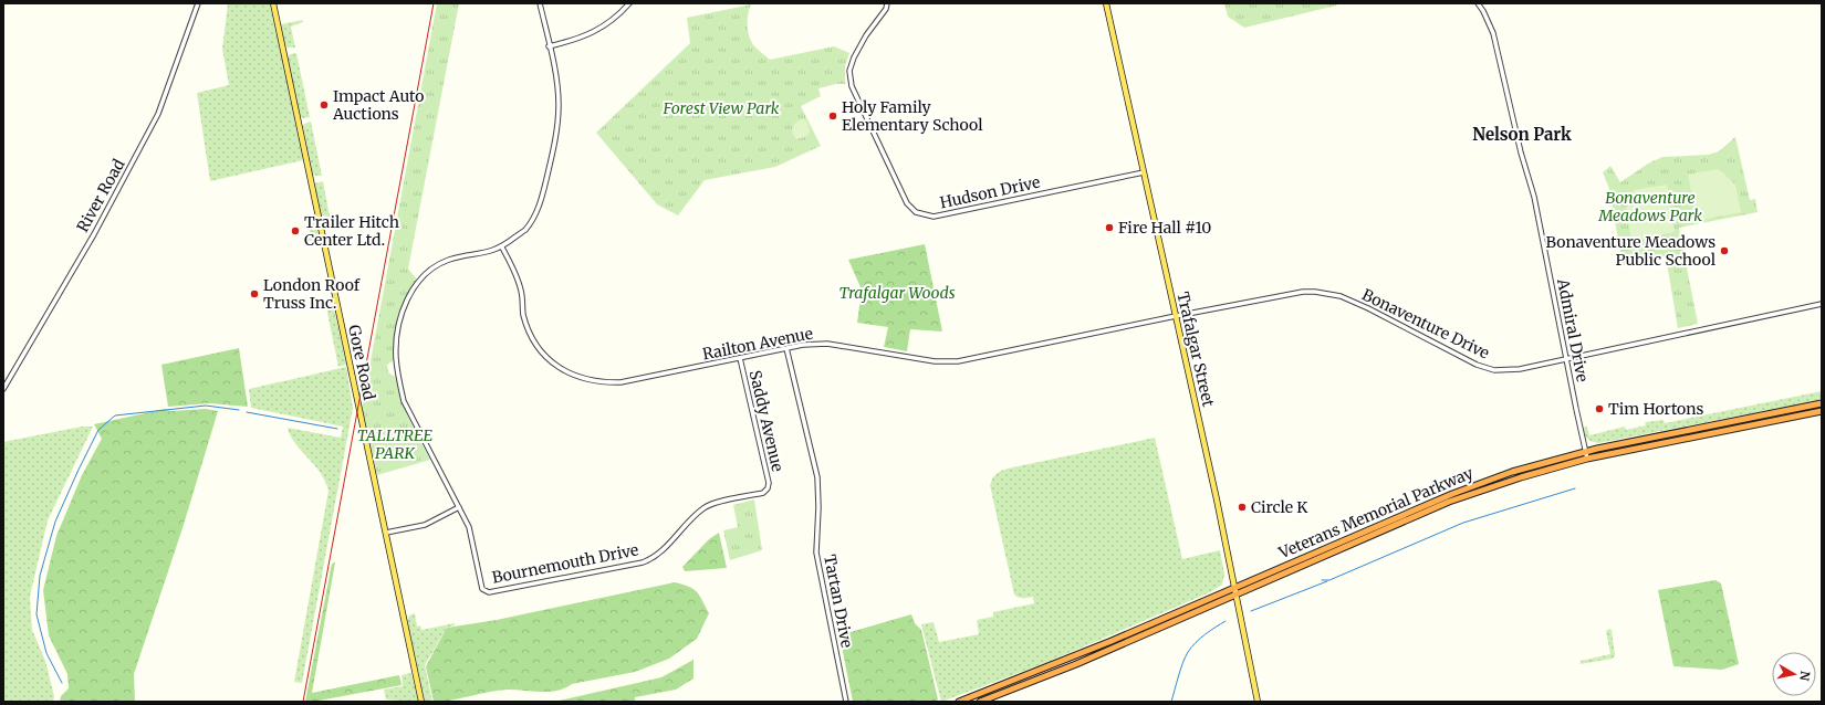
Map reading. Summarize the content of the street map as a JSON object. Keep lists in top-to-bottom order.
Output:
{
  "streets": {
    "highway": ["Veterans Memorial Parkway"],
    "main road": ["Trafalgar Street", "Gore Road"],
    "street": [
      "Hudson Drive",
      "River Road",
      "Bonaventure Drive",
      "Admiral Drive",
      "Railton Avenue",
      "Saddy Avenue",
      "Bournemouth Drive",
      "Tartan Drive"
    ]
  },
  "crossings": [
    ["Hudson Drive", "Trafalgar Street"],
    ["Bonaventure Drive", "Admiral Drive"],
    ["Bonaventure Drive", "Railton Avenue"],
    ["Bonaventure Drive", "Trafalgar Street"],
    ["Admiral Drive", "Veterans Memorial Parkway"],
    ["Railton Avenue", "Trafalgar Street"],
    ["Railton Avenue", "Saddy Avenue"],
    ["Railton Avenue", "Tartan Drive"],
    ["Trafalgar Street", "Veterans Memorial Parkway"],
    ["Saddy Avenue", "Bournemouth Drive"]
  ],
  "districts": ["Nelson Park"],
  "parks": [
    "Forest View Park",
    "Bonaventure Meadows Park",
    "Trafalgar Woods",
    "TALLTREE PARK"
  ],
  "places": [
    "Impact Auto Auctions",
    "Holy Family Elementary School",
    "Fire Hall #10",
    "Trailer Hitch Center Ltd.",
    "Bonaventure Meadows Public School",
    "London Roof Truss Inc.",
    "Tim Hortons",
    "Circle K"
  ],
  "north": "right"
}
